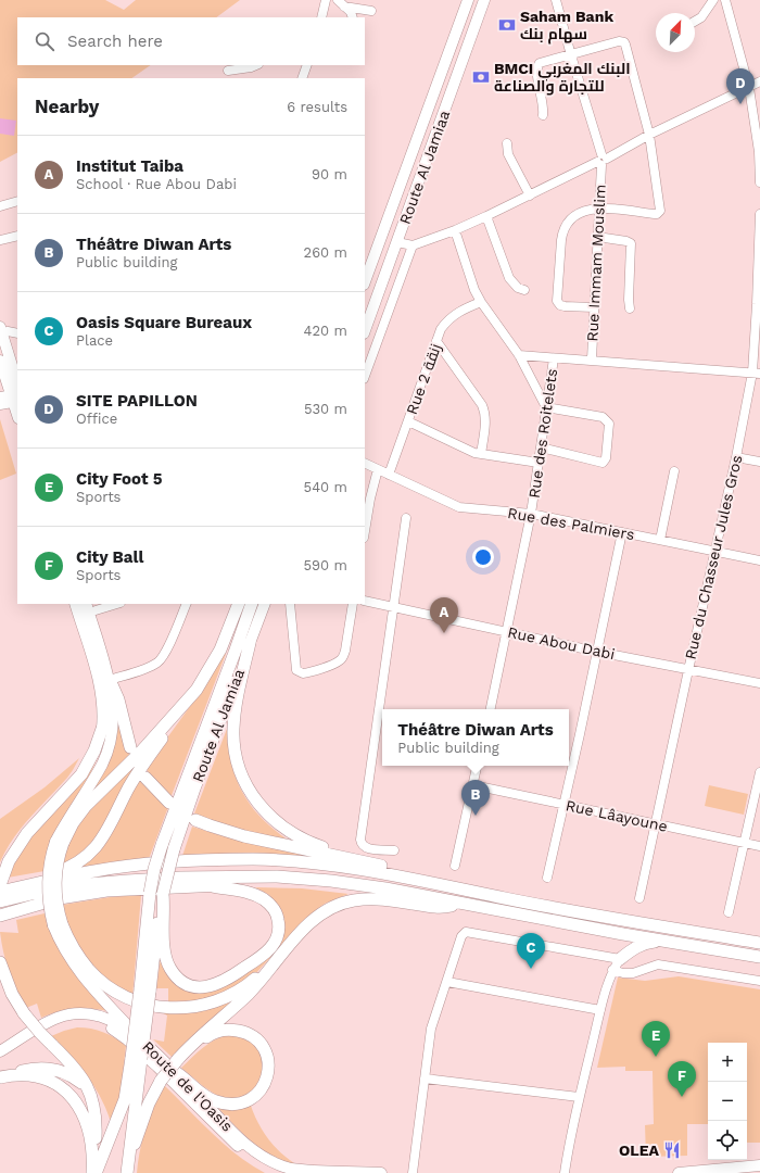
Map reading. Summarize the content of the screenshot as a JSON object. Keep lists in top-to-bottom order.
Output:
{
  "streets": {
    "highway": ["Route Al Jamiaa"],
    "main road": ["Route de l'Oasis"],
    "street": [
      "Rue Immam Mouslim",
      "Rue 2 زنقة",
      "Rue des Roitelets",
      "Rue des Palmiers",
      "Rue du Chasseur Jules Gros",
      "Rue Abou Dabi",
      "Rue Lâayoune"
    ]
  },
  "crossings": [
    ["Rue 2 زنقة", "Rue des Palmiers"],
    ["Rue des Roitelets", "Rue des Palmiers"],
    ["Rue des Roitelets", "Rue Abou Dabi"],
    ["Rue des Palmiers", "Rue du Chasseur Jules Gros"],
    ["Rue du Chasseur Jules Gros", "Rue Abou Dabi"],
    ["Rue du Chasseur Jules Gros", "Rue Lâayoune"]
  ],
  "places": {
    "bank": ["Saham Bank سهام بنك", "BMCI البنك المغربي للتجارة والصناعة"],
    "restaurant": ["OLEA"]
  },
  "north": "top right",
  "page": {
    "search": "Search here",
    "pins": [
      "D",
      "A",
      "B",
      "C",
      "E",
      "F"
    ],
    "heading": ["Nearby", "6 results"],
    "list": [
      {
        "mark": "A",
        "name": "Institut Taiba",
        "note": "School · Rue Abou Dabi",
        "value": "90 m"
      },
      {
        "mark": "B",
        "name": "Théâtre Diwan Arts",
        "note": "Public building",
        "value": "260 m"
      },
      {
        "mark": "C",
        "name": "Oasis Square Bureaux",
        "note": "Place",
        "value": "420 m"
      },
      {
        "mark": "D",
        "name": "SITE PAPILLON",
        "note": "Office",
        "value": "530 m"
      },
      {
        "mark": "E",
        "name": "City Foot 5",
        "note": "Sports",
        "value": "540 m"
      },
      {
        "mark": "F",
        "name": "City Ball",
        "note": "Sports",
        "value": "590 m"
      }
    ],
    "popup": ["Théâtre Diwan Arts", "Public building"],
    "map_buttons": ["+", "−"]
  }
}
